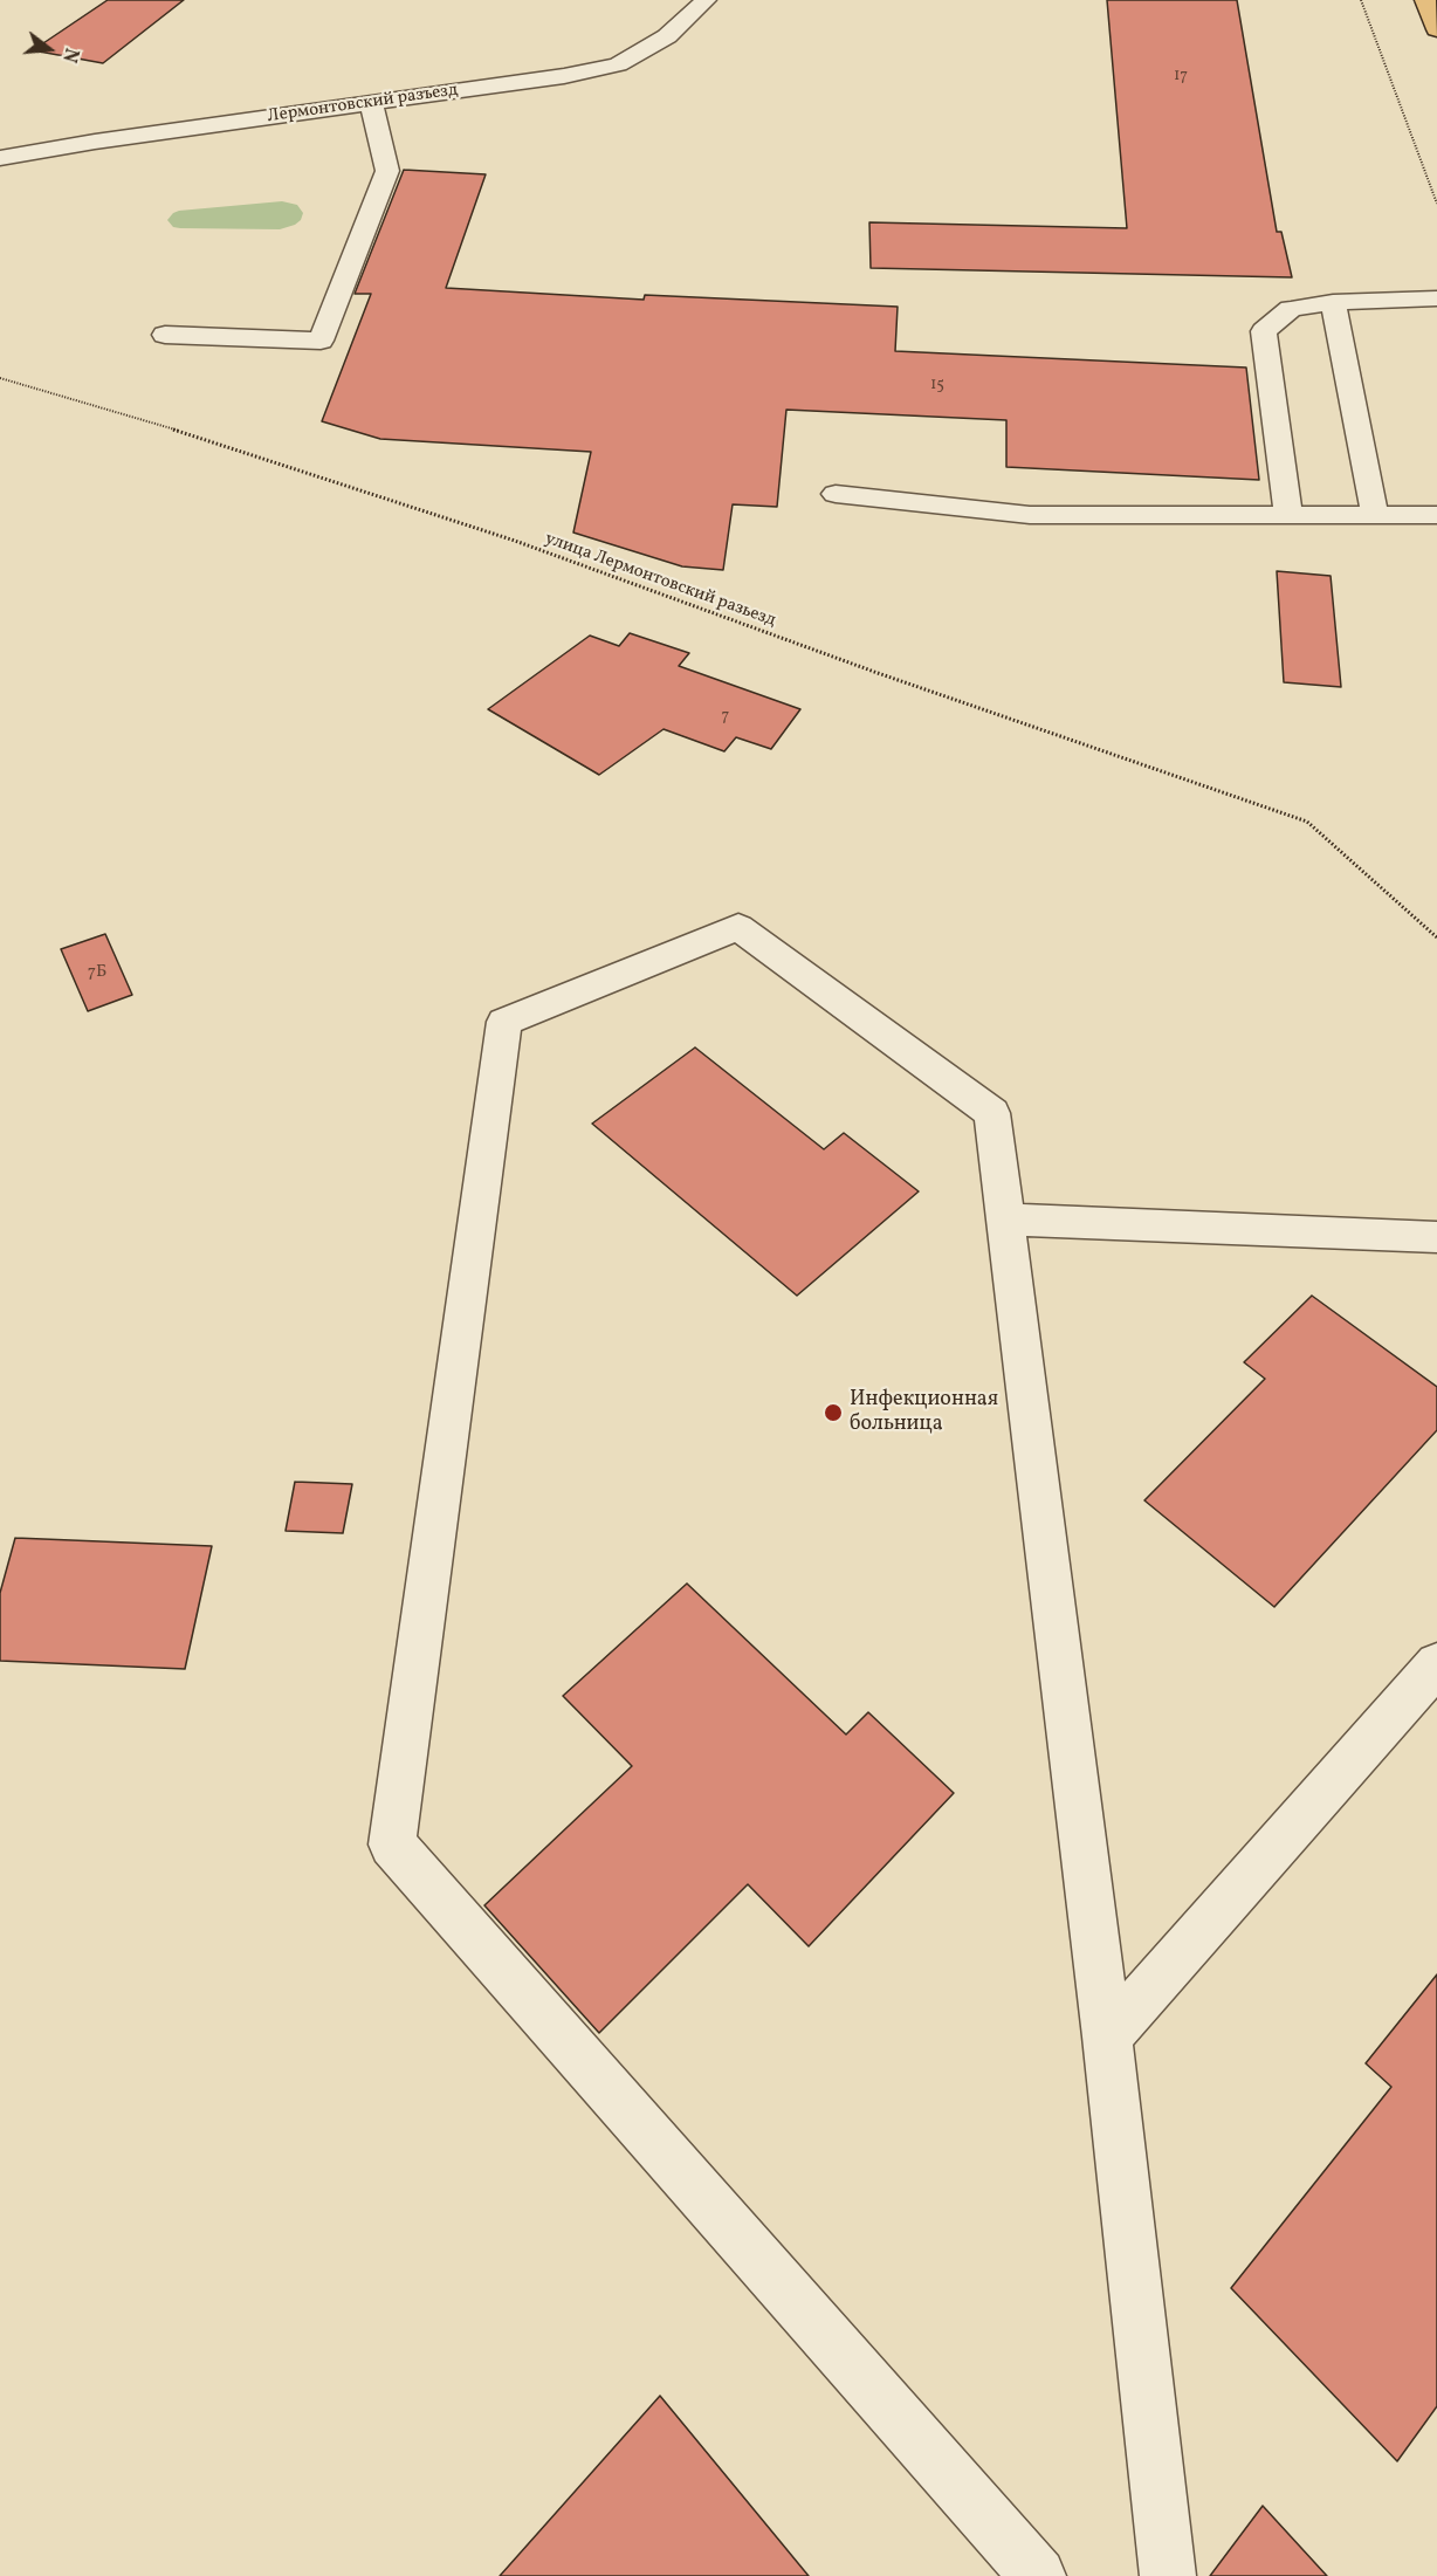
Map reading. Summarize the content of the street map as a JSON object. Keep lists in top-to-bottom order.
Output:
{
  "streets": {
    "street": ["Лермонтовский разъезд"],
    "path": ["улица Лермонтовский разьезд"]
  },
  "places": ["Инфекционная больница"],
  "house_numbers": [
    "17",
    "15",
    "7",
    "7Б"
  ],
  "north": "right"
}
